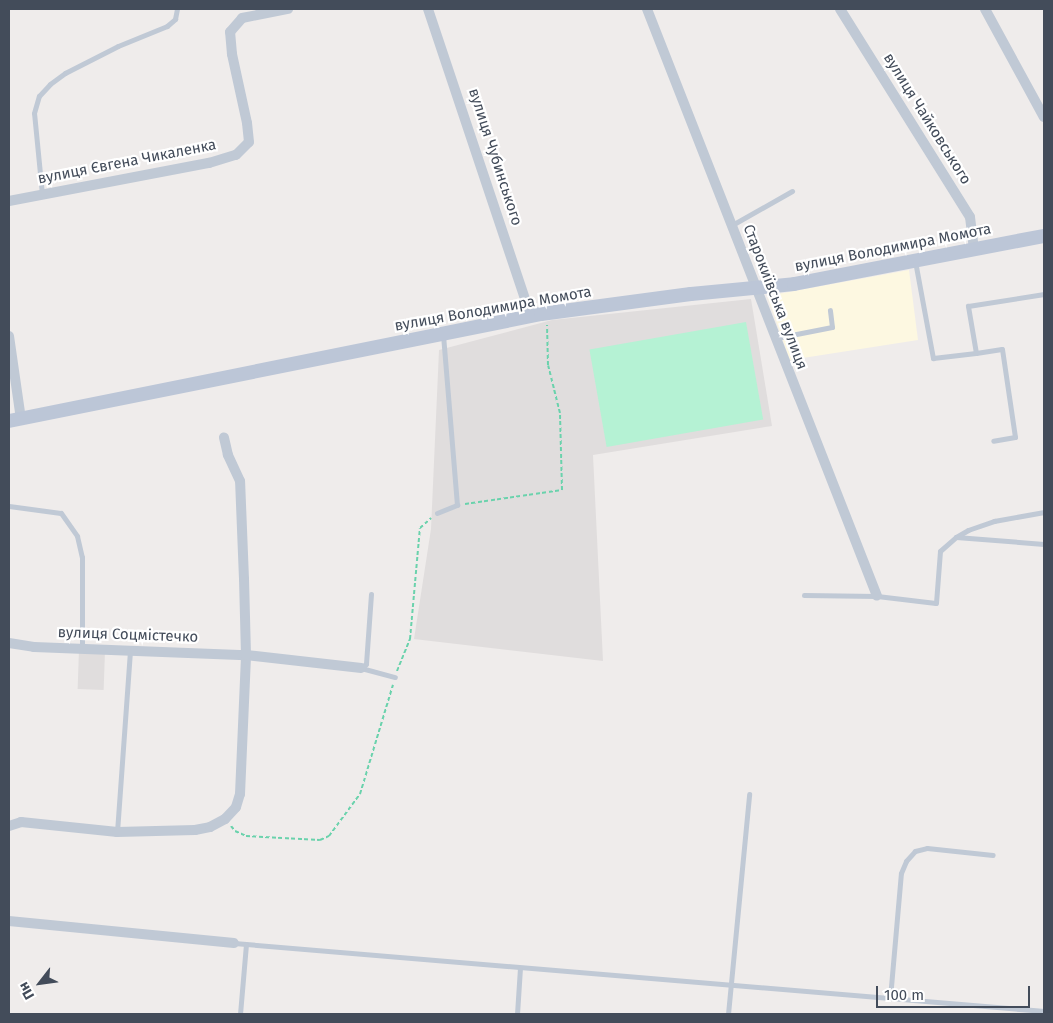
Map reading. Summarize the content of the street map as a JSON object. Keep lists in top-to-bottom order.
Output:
{
  "streets": {
    "street": [
      "вулиця Чайковського",
      "вулиця Чубинського",
      "вулиця Євгена Чикаленка",
      "вулиця Володимира Момота",
      "Старокиївська вулиця",
      "вулиця Соцмістечко"
    ]
  },
  "crossings": [
    ["вулиця Чайковського", "вулиця Володимира Момота"],
    ["вулиця Чубинського", "вулиця Володимира Момота"],
    ["вулиця Володимира Момота", "Старокиївська вулиця"]
  ],
  "scale_bar": "100 m",
  "north": "bottom left"
}
